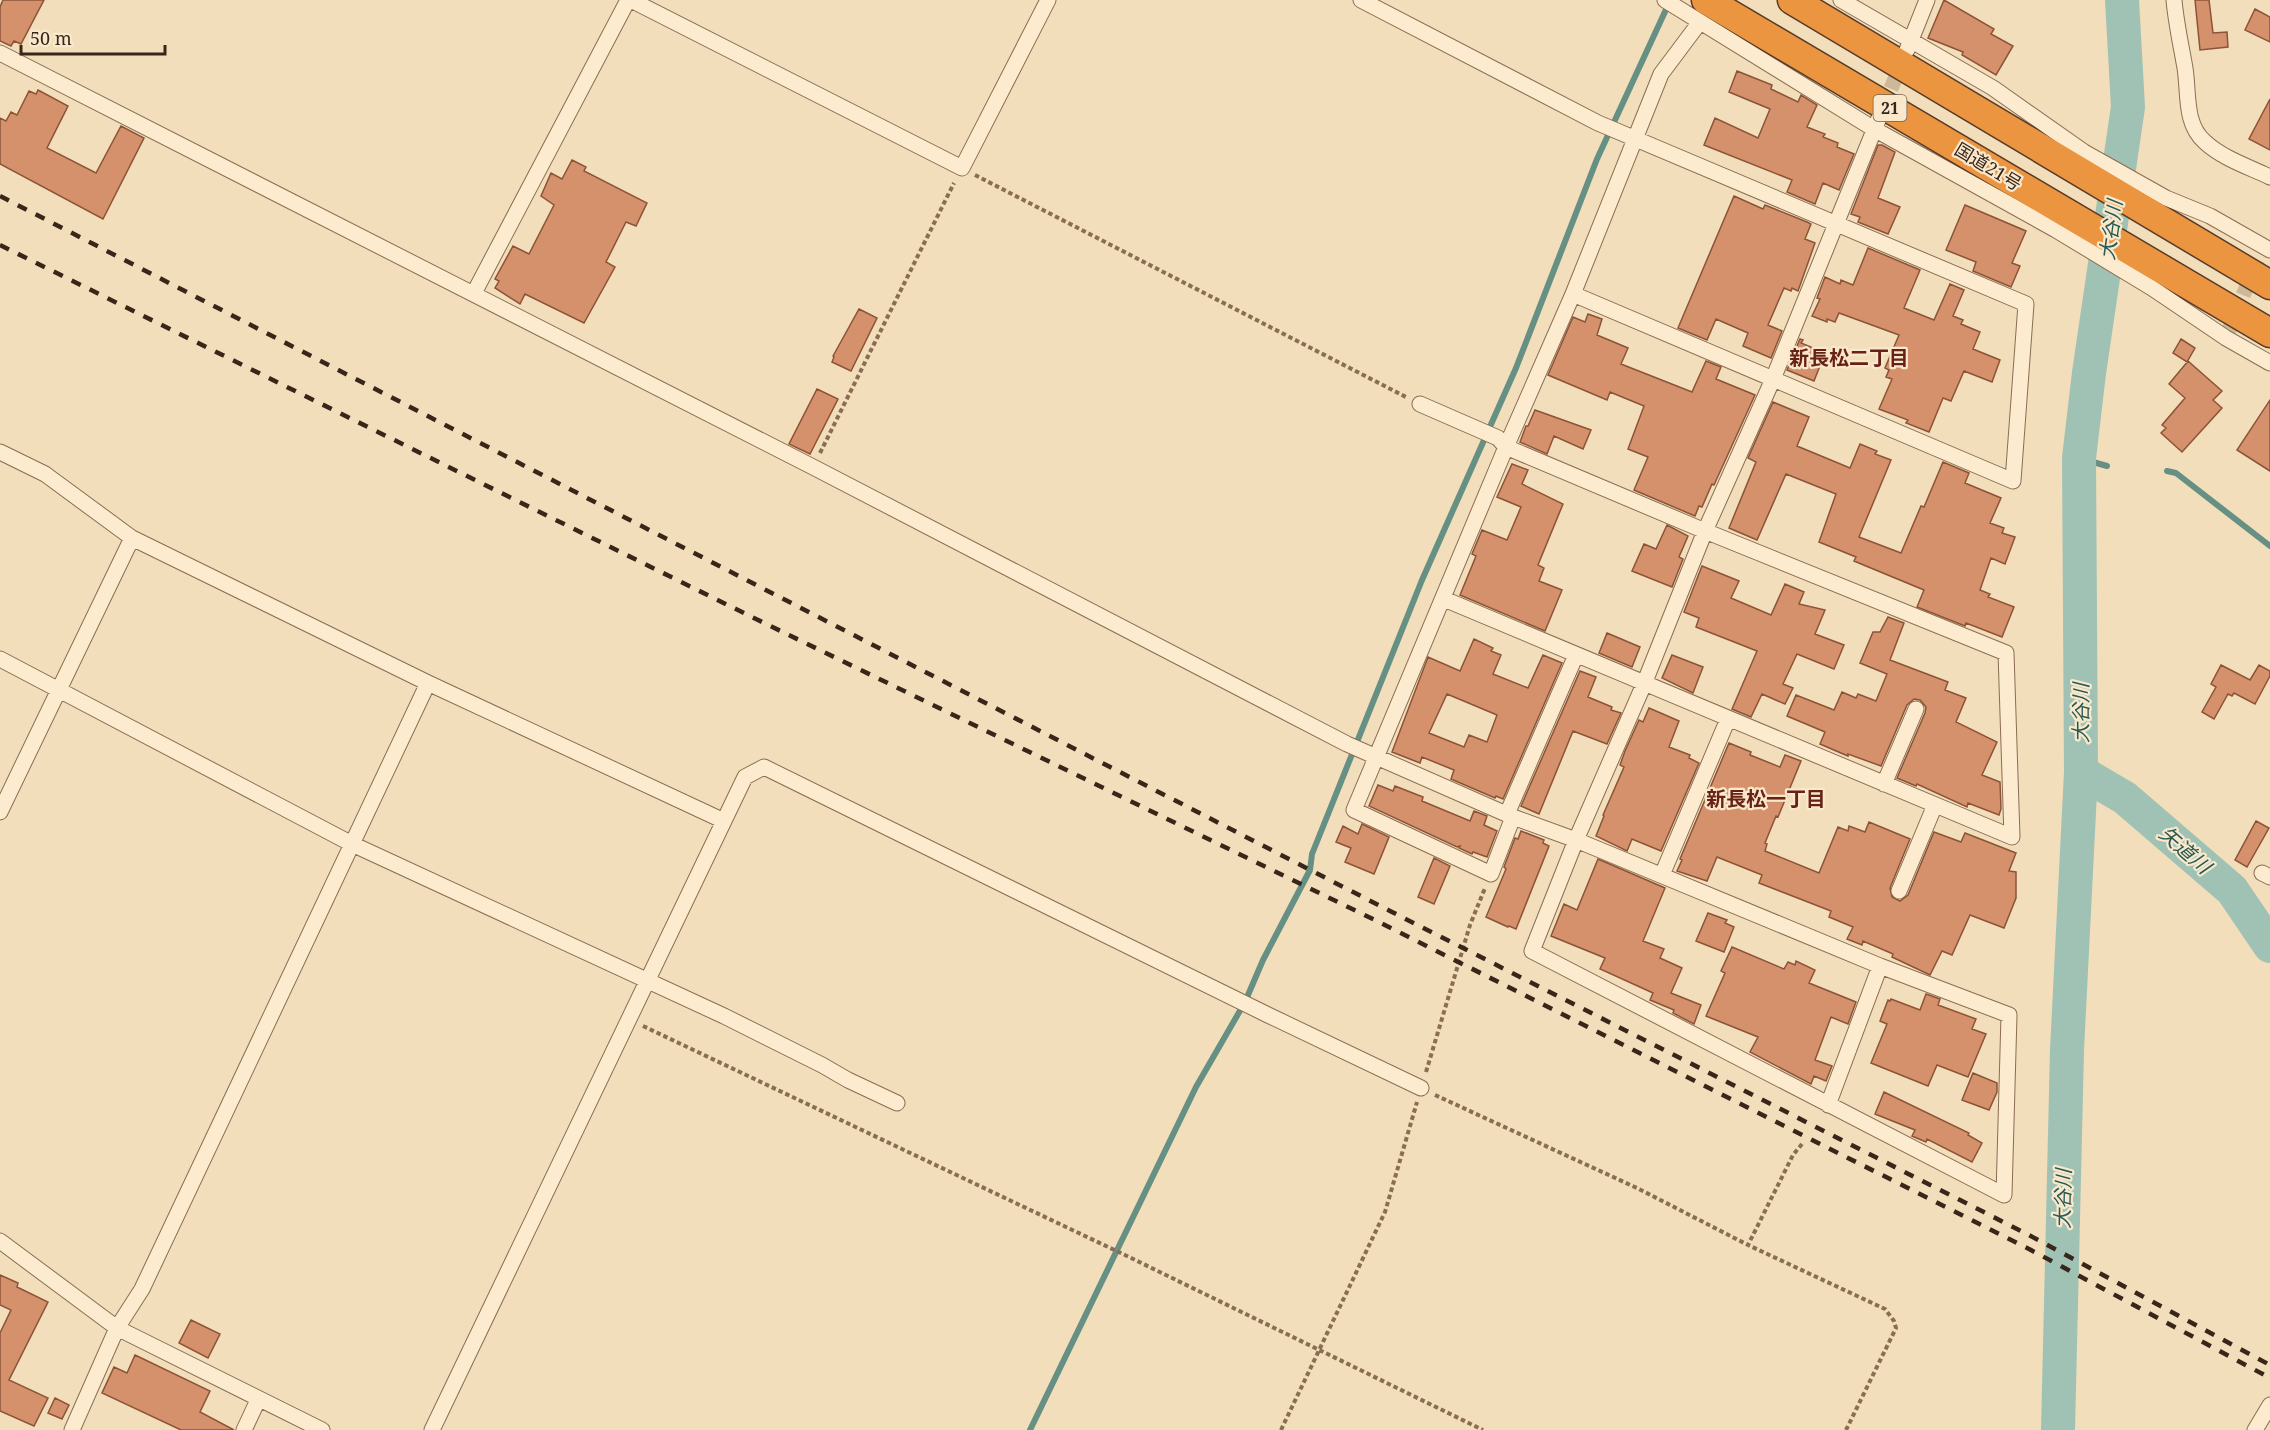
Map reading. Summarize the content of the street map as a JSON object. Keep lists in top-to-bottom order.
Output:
{
  "streets": {
    "highway": ["21", "国道21号"]
  },
  "districts": ["新長松二丁目", "新長松一丁目"],
  "water": ["大谷川", "矢道川"],
  "scale_bar": "50 m"
}
